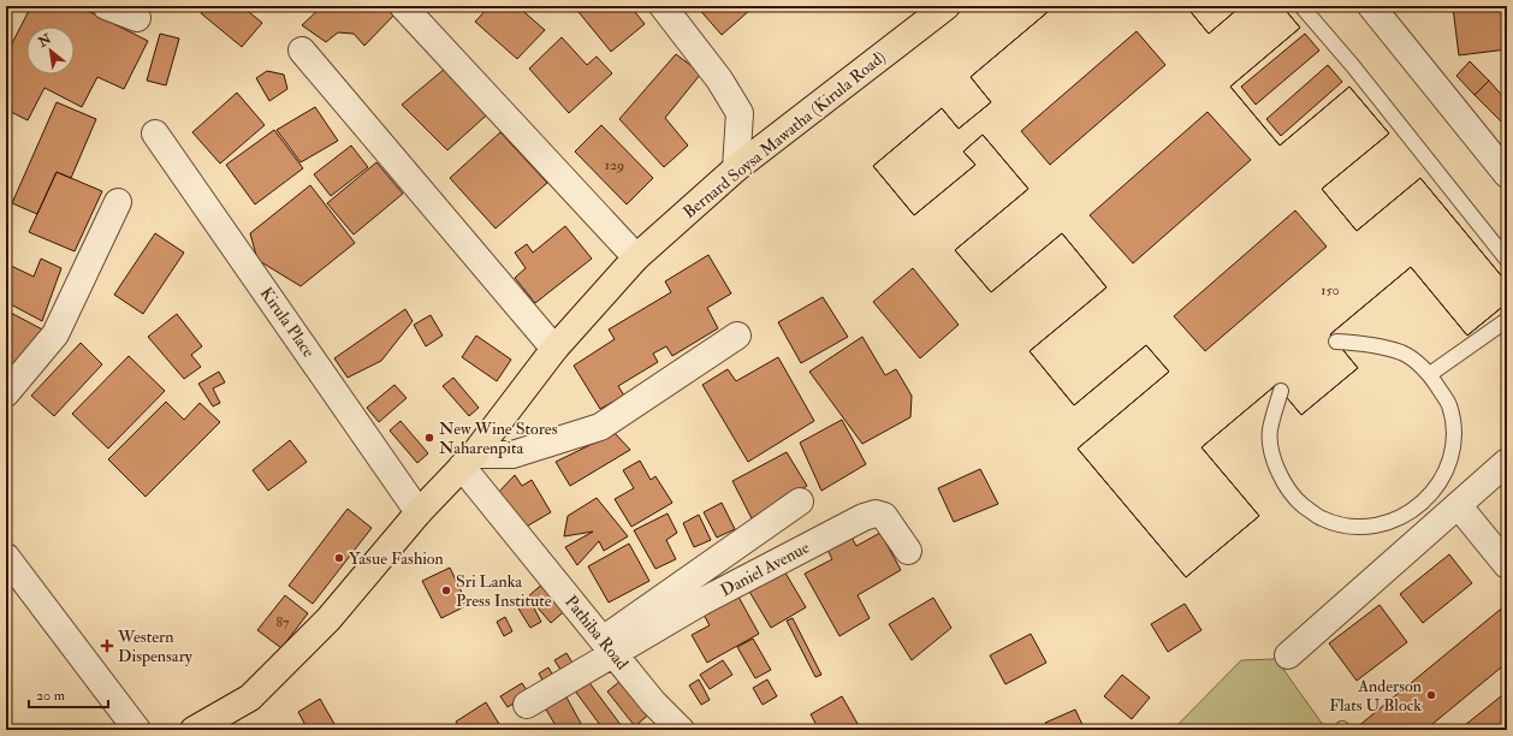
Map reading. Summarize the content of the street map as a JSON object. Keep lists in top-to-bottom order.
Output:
{
  "streets": {
    "main road": ["Bernard Soysa Mawatha (Kirula Road)"],
    "street": ["Kirula Place", "Daniel Avenue", "Pathiba Road"]
  },
  "crossings": [
    ["Bernard Soysa Mawatha (Kirula Road)", "Kirula Place"],
    ["Bernard Soysa Mawatha (Kirula Road)", "Pathiba Road"],
    ["Daniel Avenue", "Pathiba Road"]
  ],
  "places": {
    "other": [
      "New Wine Stores Naharenpita",
      "Yasue Fashion",
      "Sri Lanka Press Institute",
      "Anderson Flats U Block"
    ],
    "health": ["Western Dispensary"]
  },
  "house_numbers": ["129", "150", "87"],
  "scale_bar": "20 m",
  "north": "top left"
}
